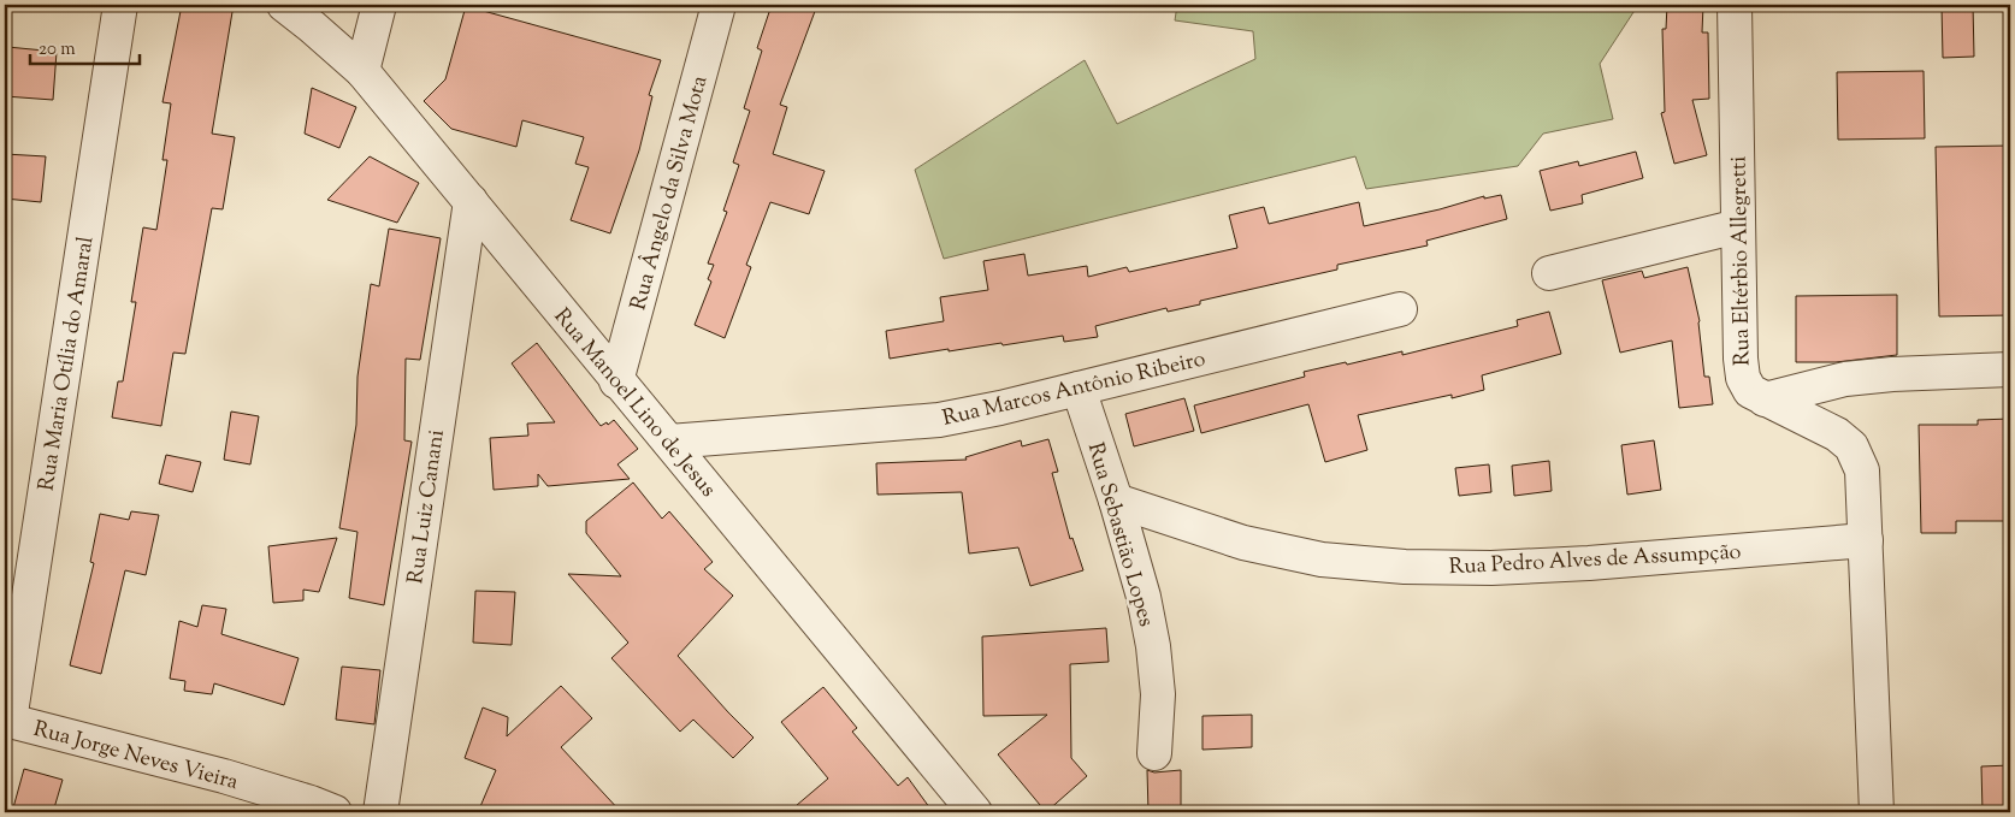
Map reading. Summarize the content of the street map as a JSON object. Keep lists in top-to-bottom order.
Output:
{
  "streets": {
    "street": [
      "Rua Ângelo da Silva Mota",
      "Rua Eltérbio Allegretti",
      "Rua Maria Otília do Amaral",
      "Rua Marcos Antônio Ribeiro",
      "Rua Manoel Lino de Jesus",
      "Rua Luiz Canani",
      "Rua Sebastião Lopes",
      "Rua Pedro Alves de Assumpção",
      "Rua Jorge Neves Vieira"
    ]
  },
  "crossings": [
    ["Rua Ângelo da Silva Mota", "Rua Manoel Lino de Jesus"],
    ["Rua Eltérbio Allegretti", "Rua Pedro Alves de Assumpção"],
    ["Rua Maria Otília do Amaral", "Rua Jorge Neves Vieira"],
    ["Rua Marcos Antônio Ribeiro", "Rua Manoel Lino de Jesus"],
    ["Rua Marcos Antônio Ribeiro", "Rua Sebastião Lopes"],
    ["Rua Manoel Lino de Jesus", "Rua Luiz Canani"],
    ["Rua Sebastião Lopes", "Rua Pedro Alves de Assumpção"]
  ],
  "scale_bar": "20 m"
}
